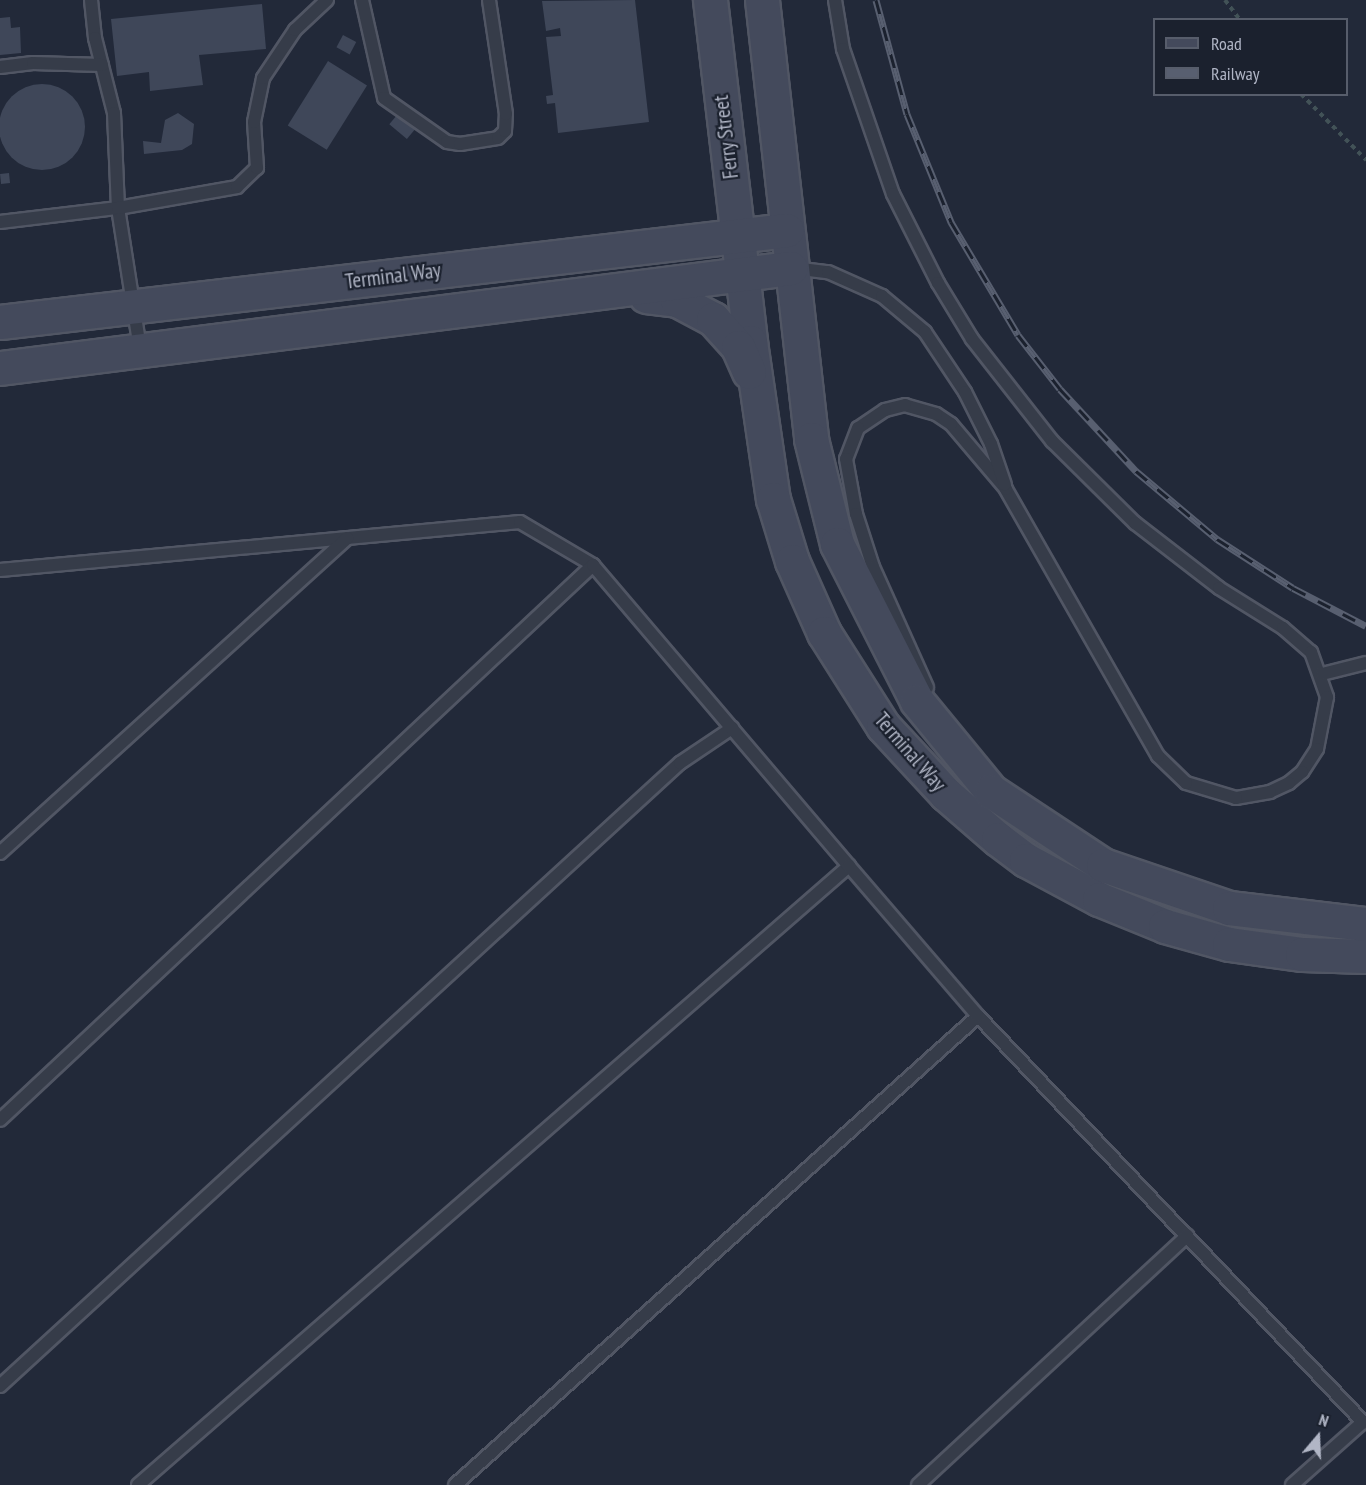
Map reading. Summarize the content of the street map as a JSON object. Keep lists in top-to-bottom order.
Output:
{
  "streets": {
    "main road": ["Ferry Street", "Terminal Way"]
  },
  "crossings": [
    ["Ferry Street", "Terminal Way"]
  ],
  "legend": ["Road", "Railway"],
  "north": "top"
}
